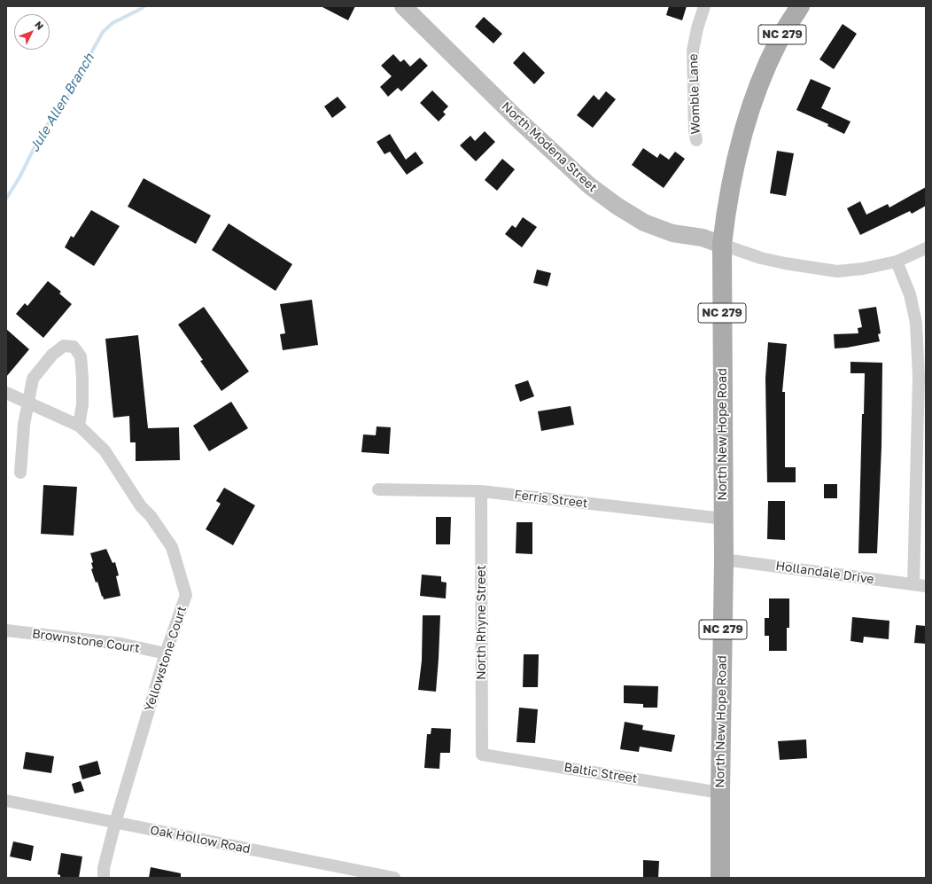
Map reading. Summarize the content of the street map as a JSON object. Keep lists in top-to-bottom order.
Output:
{
  "streets": {
    "main road": ["NC 279", "North New Hope Road"],
    "street": [
      "Womble Lane",
      "North Modena Street",
      "Ferris Street",
      "Hollandale Drive",
      "North Rhyne Street",
      "Brownstone Court",
      "Yellowstone Court",
      "Baltic Street",
      "Oak Hollow Road"
    ]
  },
  "crossings": [
    ["North Modena Street", "North New Hope Road"],
    ["North New Hope Road", "Ferris Street"],
    ["North New Hope Road", "Hollandale Drive"],
    ["North New Hope Road", "Baltic Street"],
    ["Ferris Street", "North Rhyne Street"],
    ["North Rhyne Street", "Baltic Street"],
    ["Brownstone Court", "Yellowstone Court"],
    ["Yellowstone Court", "Oak Hollow Road"]
  ],
  "water": ["Jule Allen Branch"],
  "north": "top right"
}
